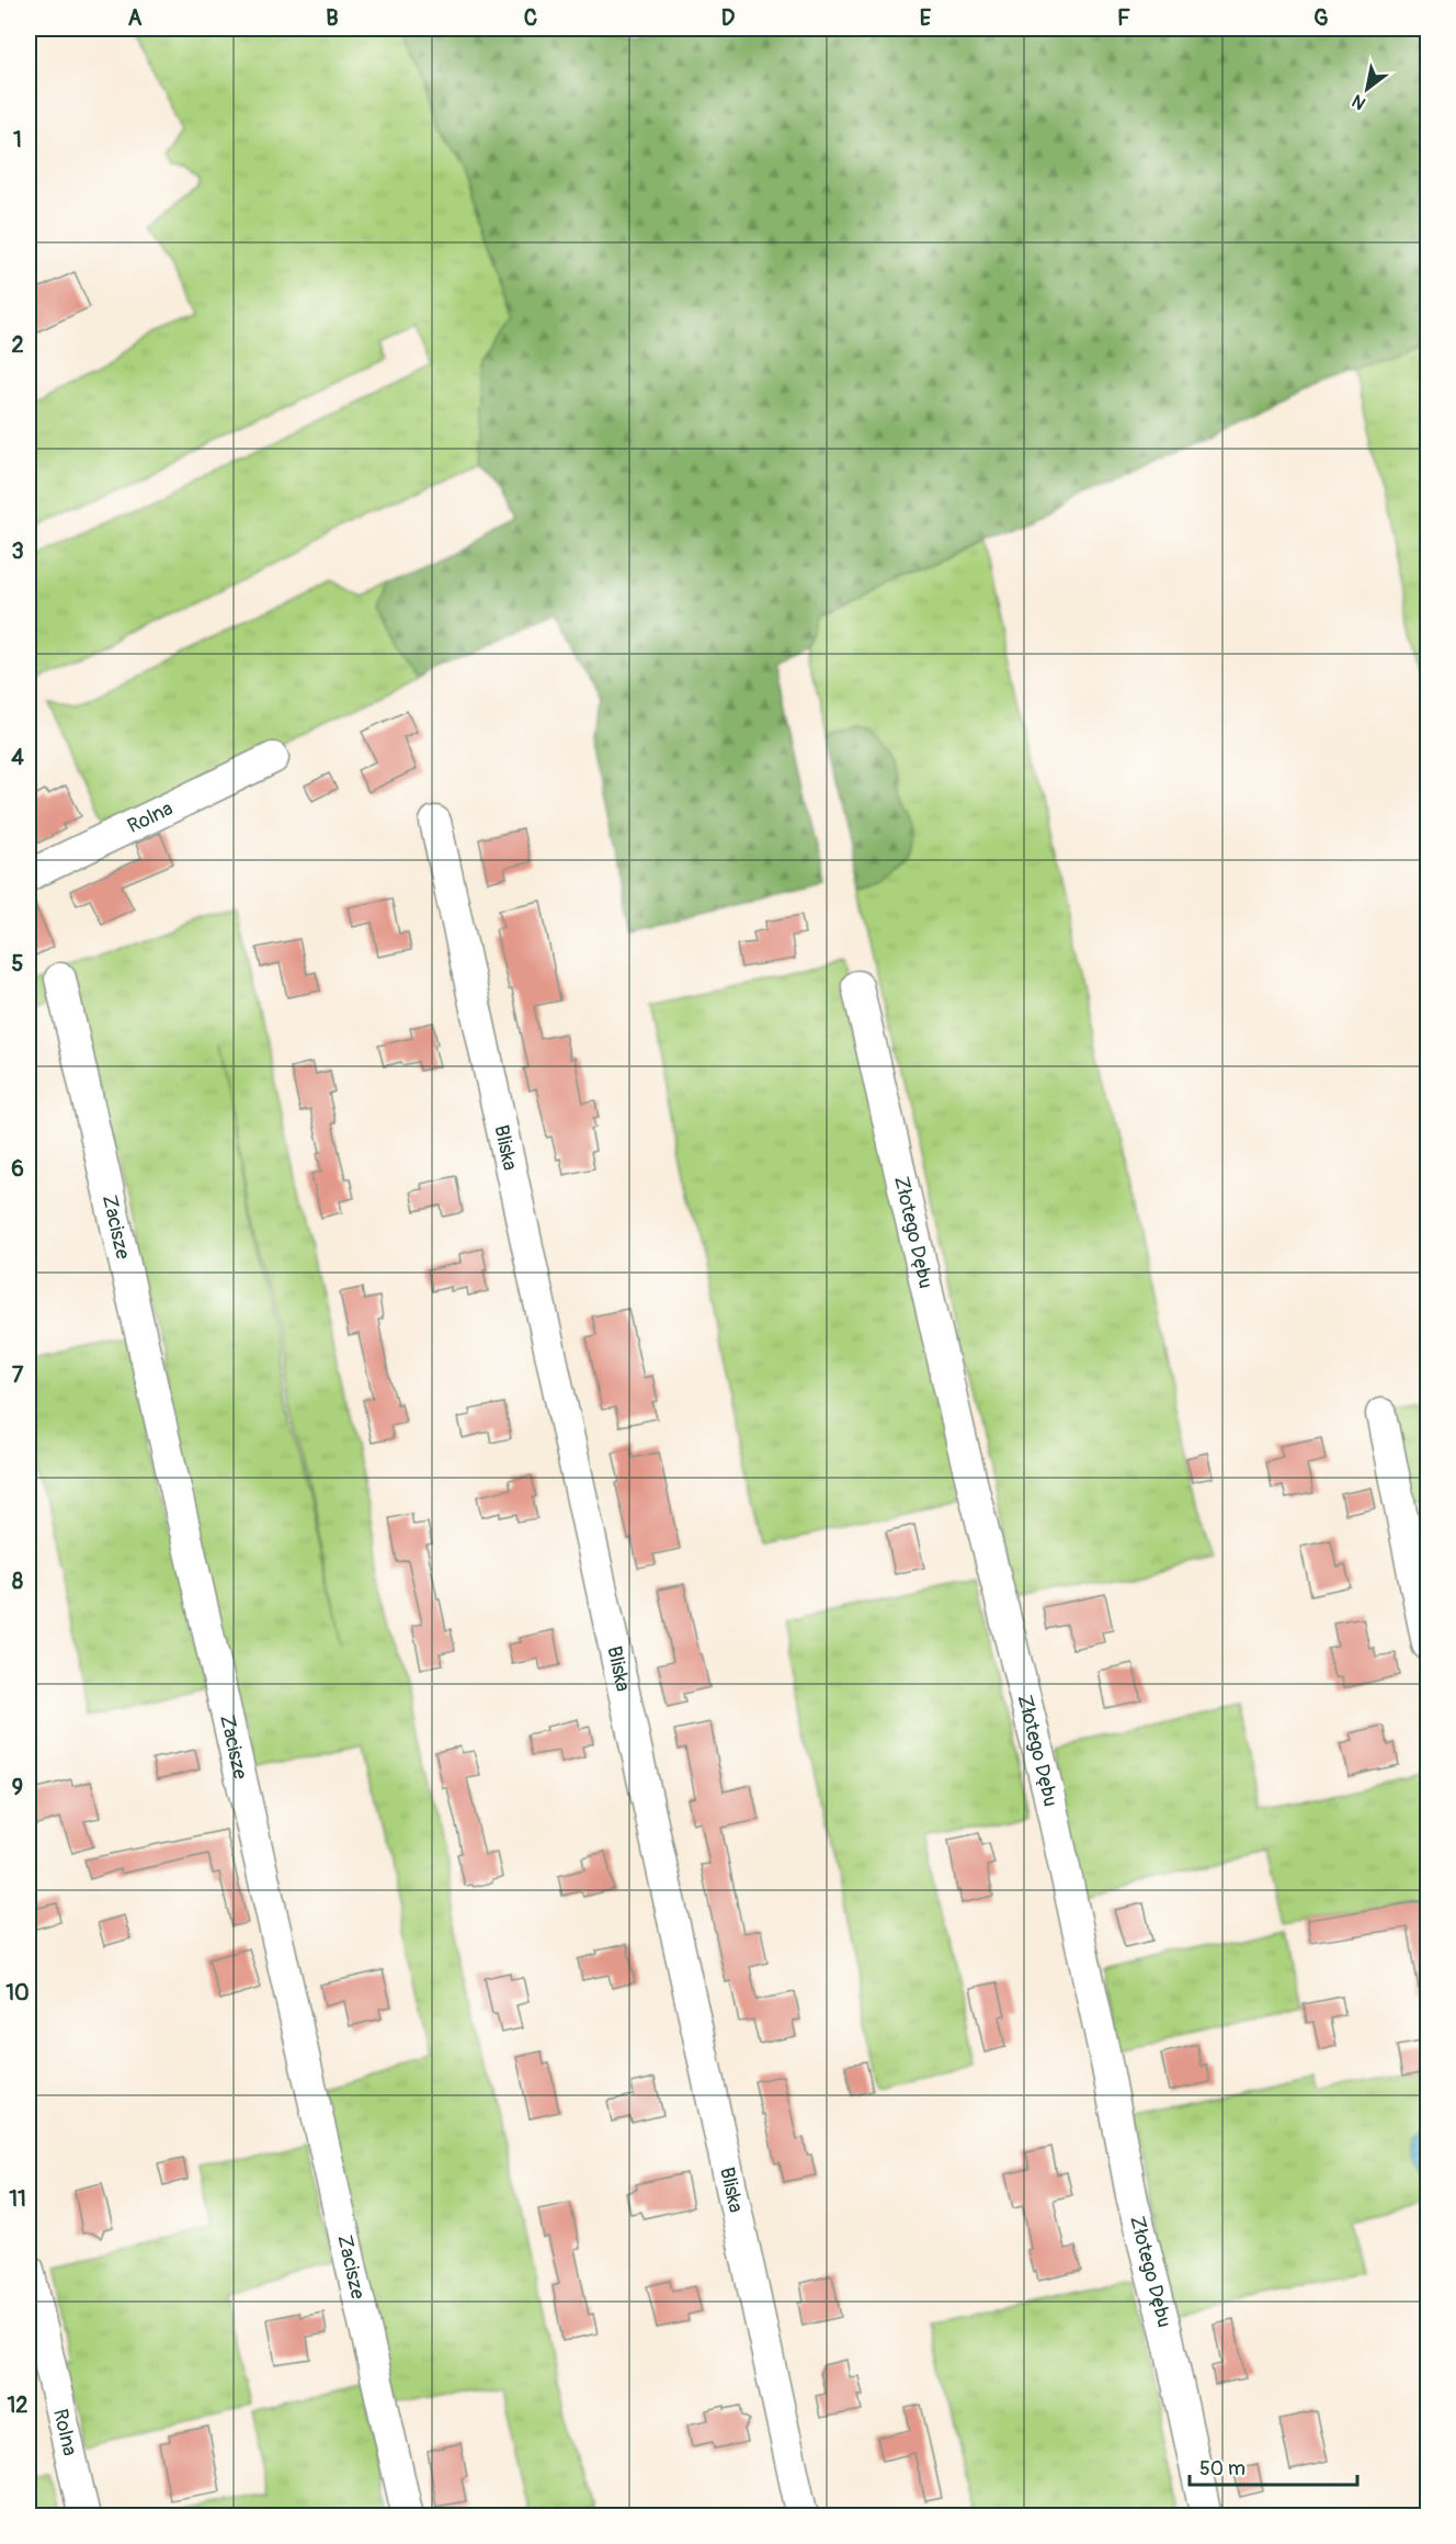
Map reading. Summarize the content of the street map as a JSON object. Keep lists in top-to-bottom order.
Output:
{
  "streets": {
    "street": [
      "Rolna",
      "Bliska",
      "Zacisze",
      "Złotego Dębu"
    ]
  },
  "scale_bar": "50 m",
  "north": "bottom left",
  "grid": {
    "columns": [
      "A",
      "B",
      "C",
      "D",
      "E",
      "F",
      "G"
    ],
    "rows": [
      "1",
      "2",
      "3",
      "4",
      "5",
      "6",
      "7",
      "8",
      "9",
      "10",
      "11",
      "12"
    ]
  }
}
